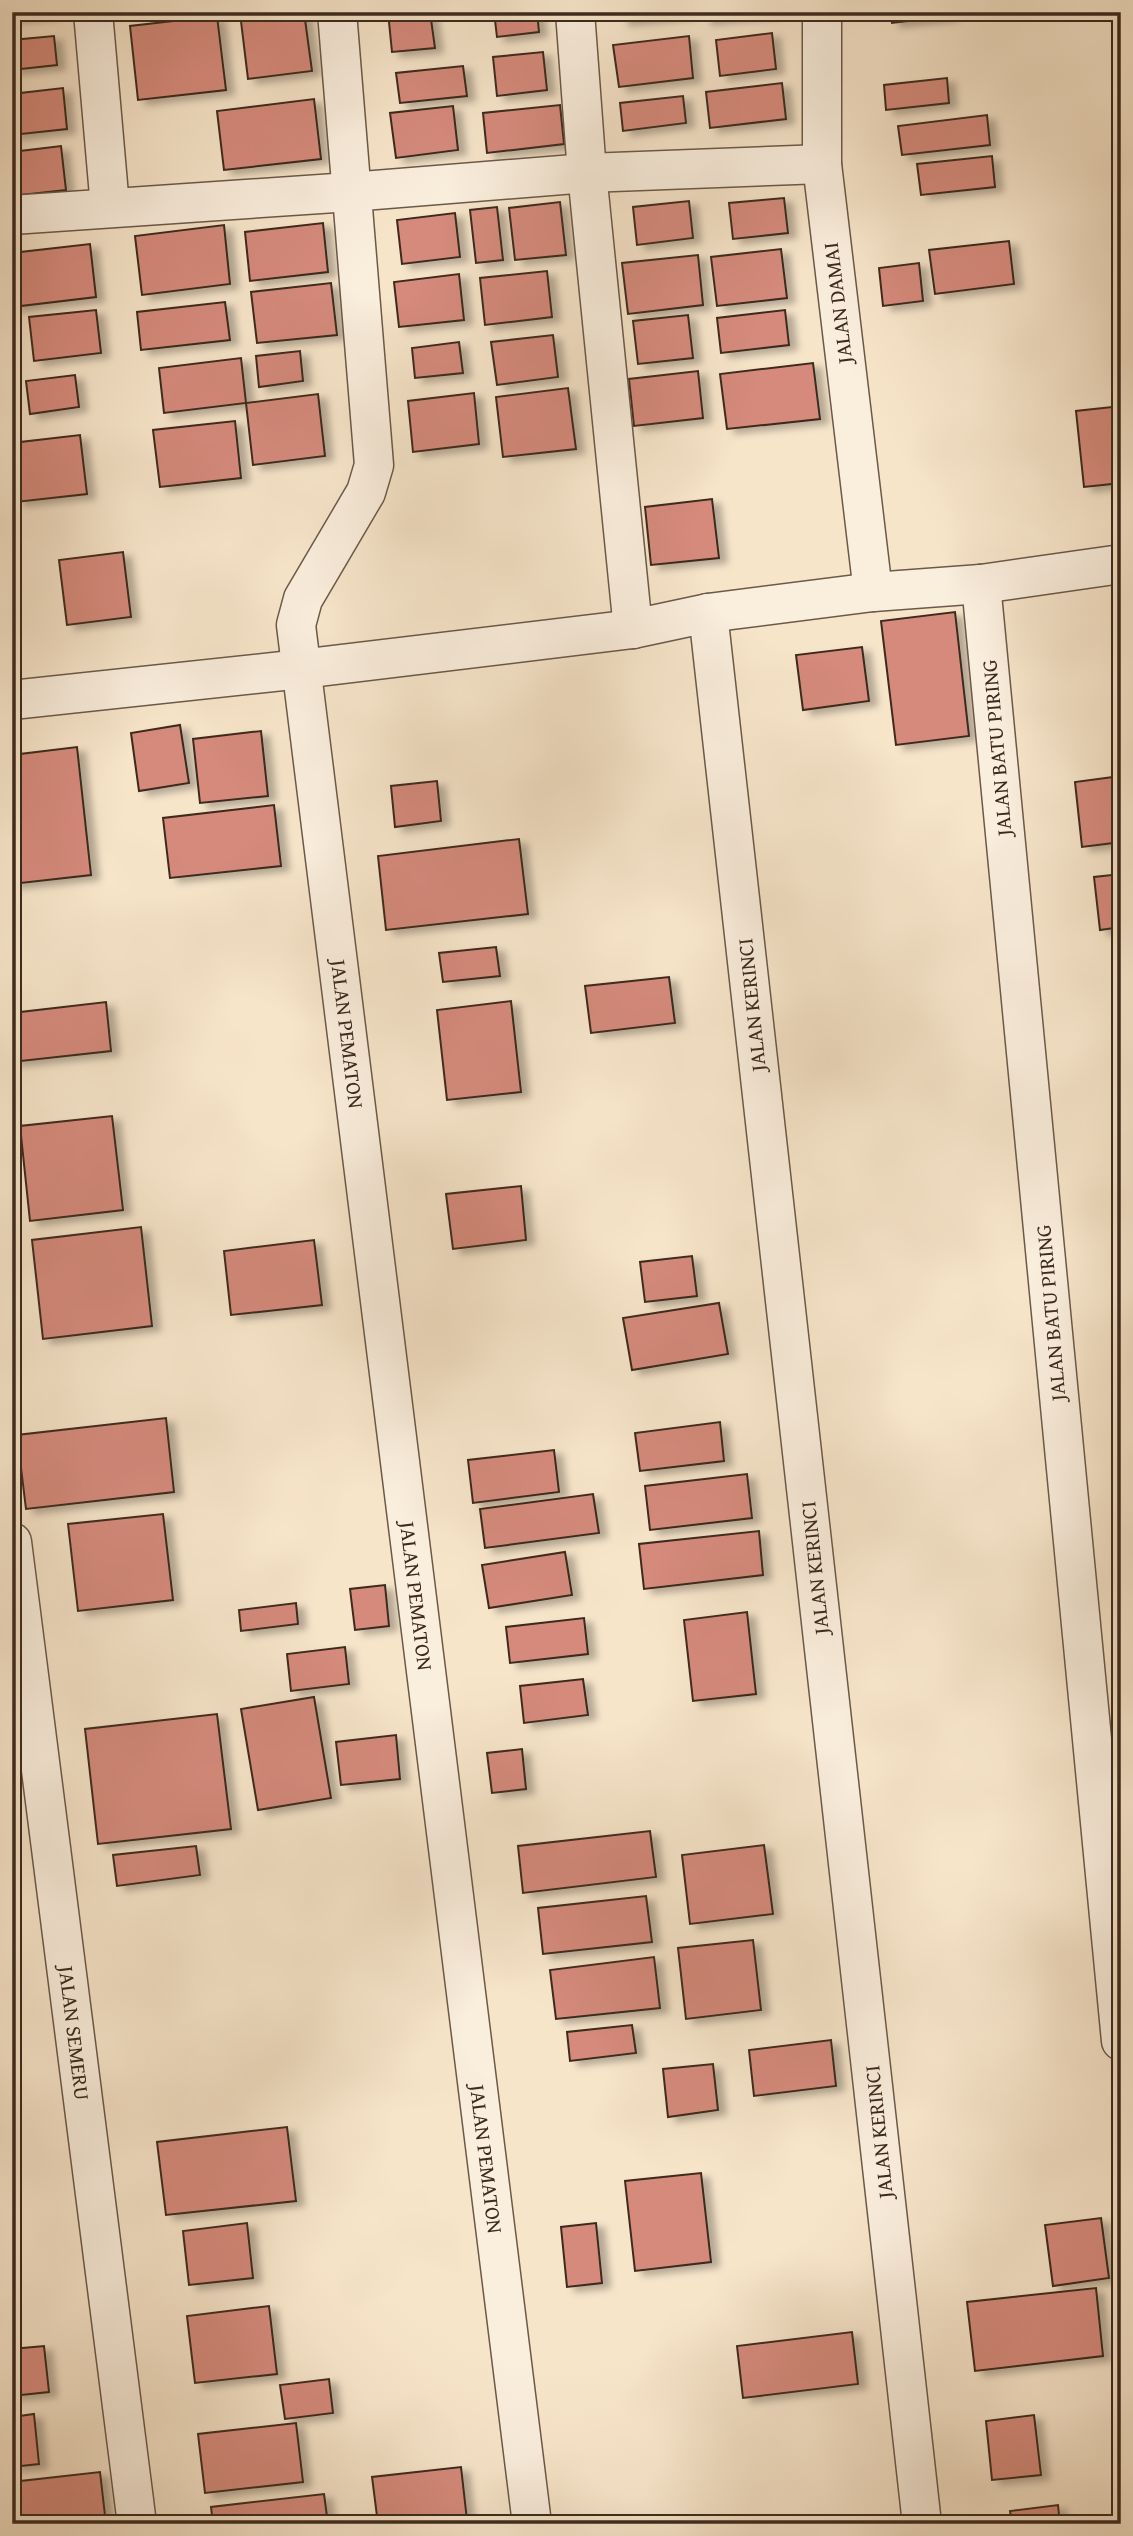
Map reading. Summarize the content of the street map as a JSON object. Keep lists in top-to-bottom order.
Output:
{
  "streets": {
    "street": [
      "JALAN DAMAI",
      "JALAN BATU PIRING",
      "JALAN KERINCI",
      "JALAN PEMATON",
      "JALAN SEMERU"
    ]
  }
}
